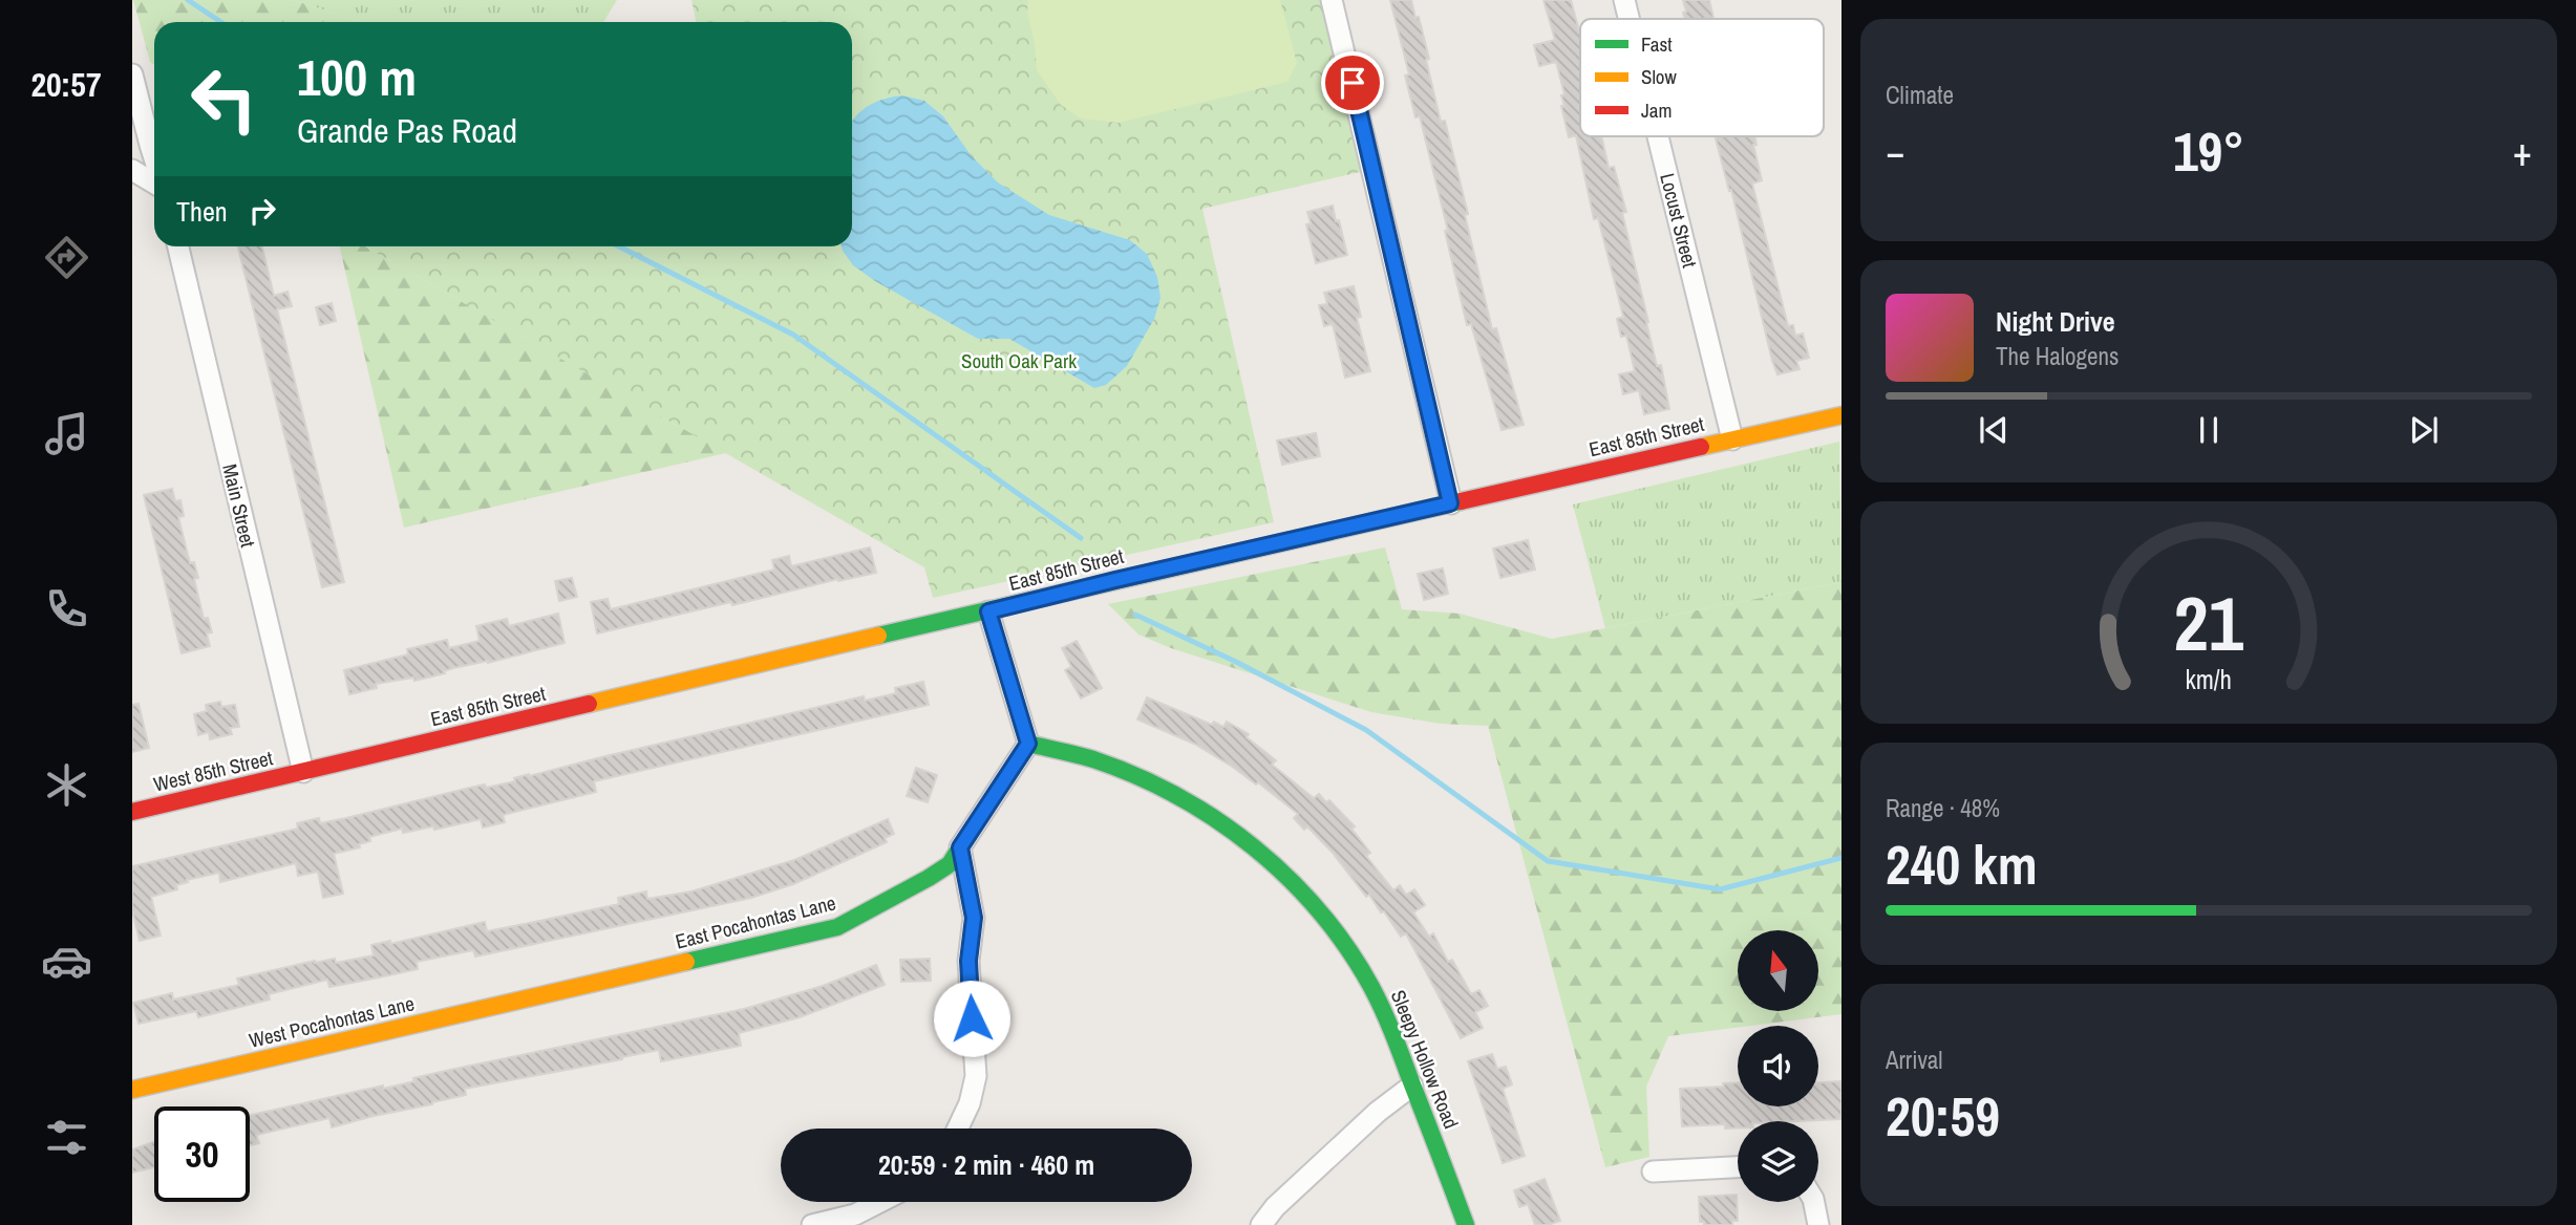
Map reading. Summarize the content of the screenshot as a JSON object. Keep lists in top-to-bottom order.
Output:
{
  "streets": {
    "main road": [
      "East 85th Street",
      "West 85th Street",
      "East Pocahontas Lane",
      "West Pocahontas Lane",
      "Sleepy Hollow Road"
    ],
    "street": ["Locust Street", "Main Street"]
  },
  "crossings": [
    ["Locust Street", "East 85th Street"],
    ["East 85th Street", "Main Street"],
    ["East 85th Street", "West 85th Street"],
    ["Main Street", "West 85th Street"],
    ["East Pocahontas Lane", "West Pocahontas Lane"]
  ],
  "parks": ["South Oak Park"],
  "legend": ["Fast", "Slow", "Jam"],
  "north": "top",
  "page": {
    "tabs": "20:57",
    "tile": [
      "Climate",
      ["Range · 48%", "240 km"],
      ["Arrival", "20:59"]
    ],
    "turn": ["100 m", "Grande Pas Road"],
    "heat": ["−", "19°", "+"],
    "then": "Then",
    "song": ["Night Drive", "The Halogens"],
    "limit": "30",
    "trip": "20:59 · 2 min · 460 m",
    "gauge": ["21", "km/h"]
  }
}
